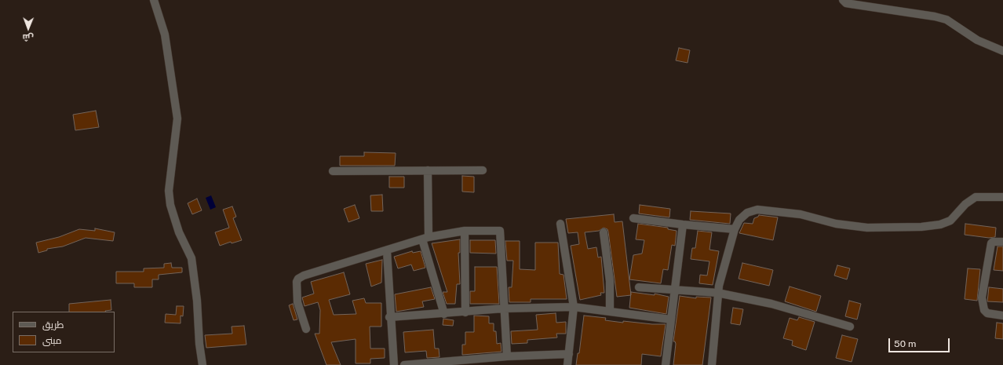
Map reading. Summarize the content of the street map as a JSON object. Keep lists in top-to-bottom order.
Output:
{
  "legend": ["طريق", "مبنى"],
  "scale_bar": "50 m",
  "north": "bottom"
}
